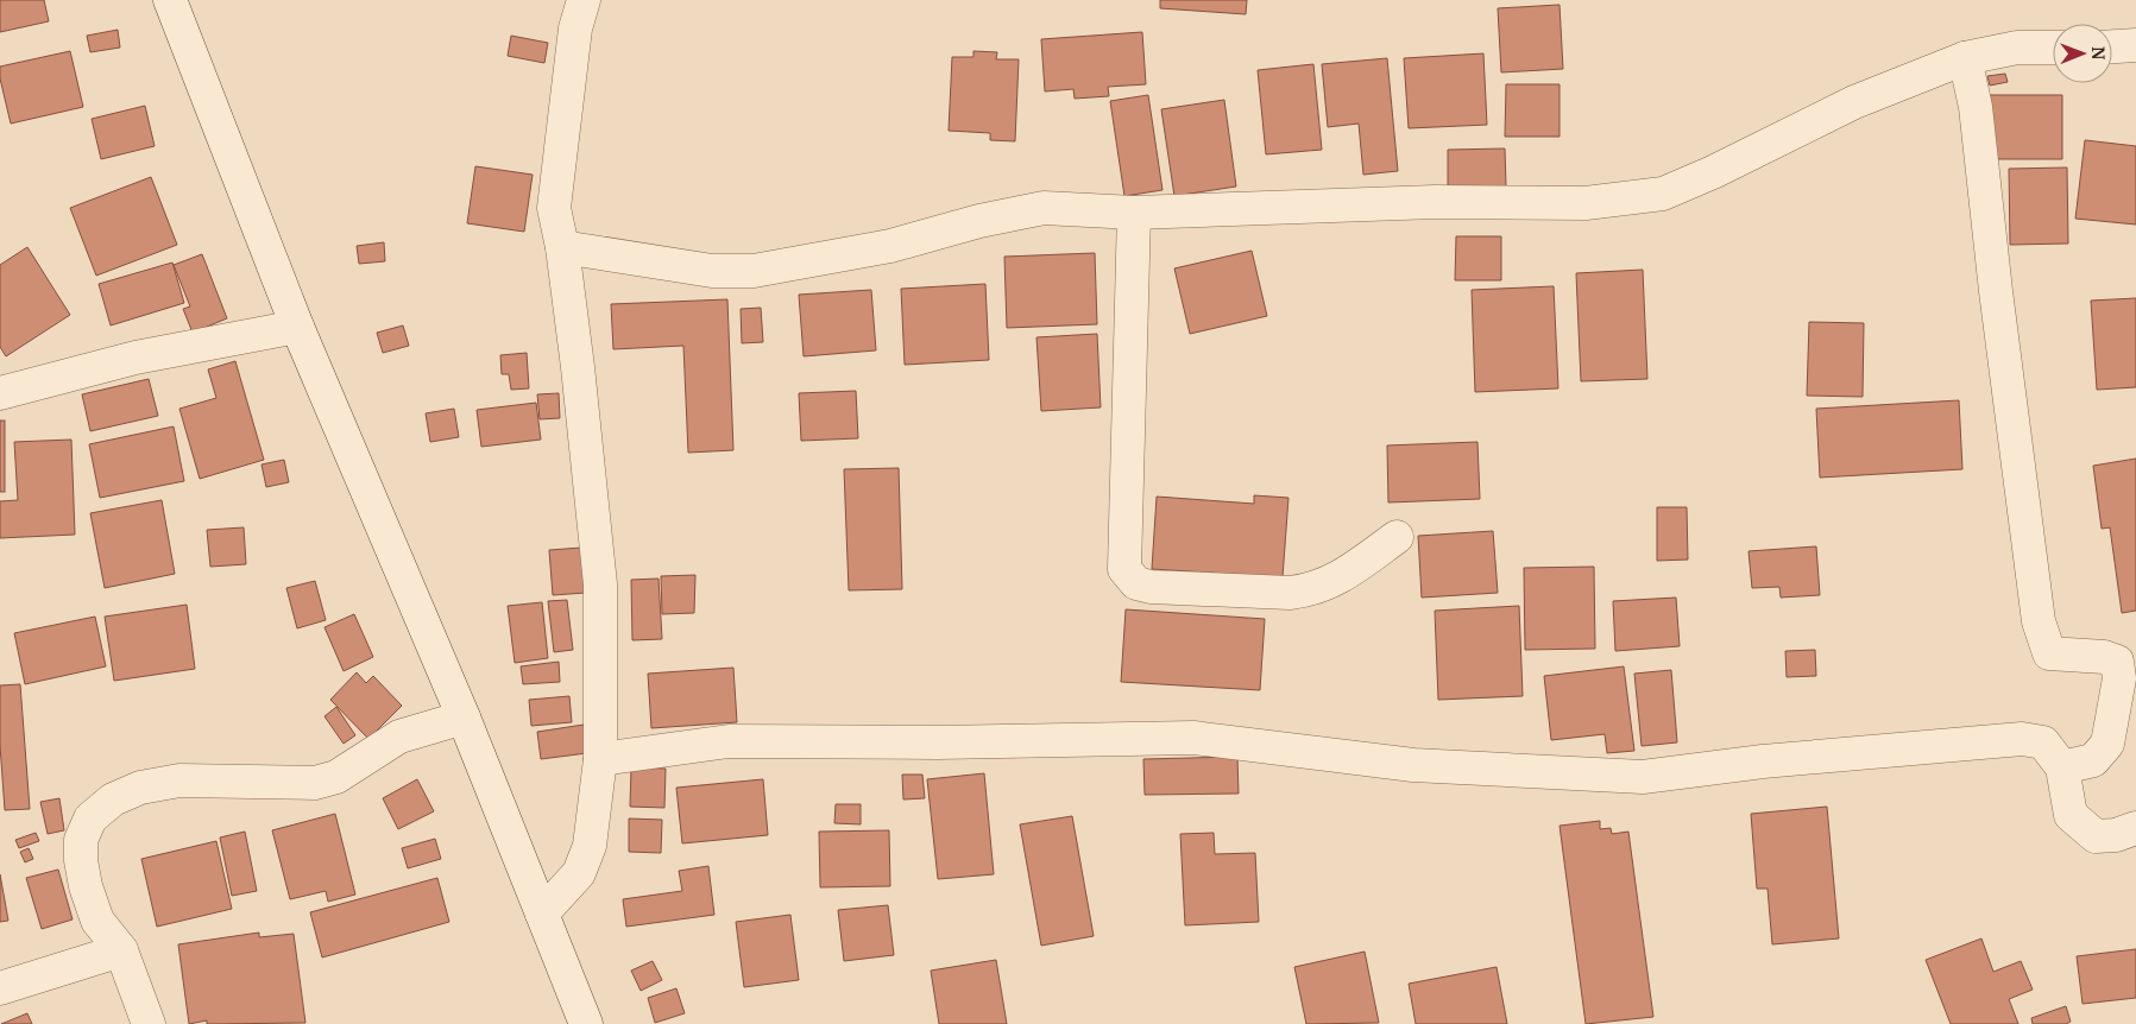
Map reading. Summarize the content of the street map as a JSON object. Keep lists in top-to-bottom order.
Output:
{
  "north": "right"
}
